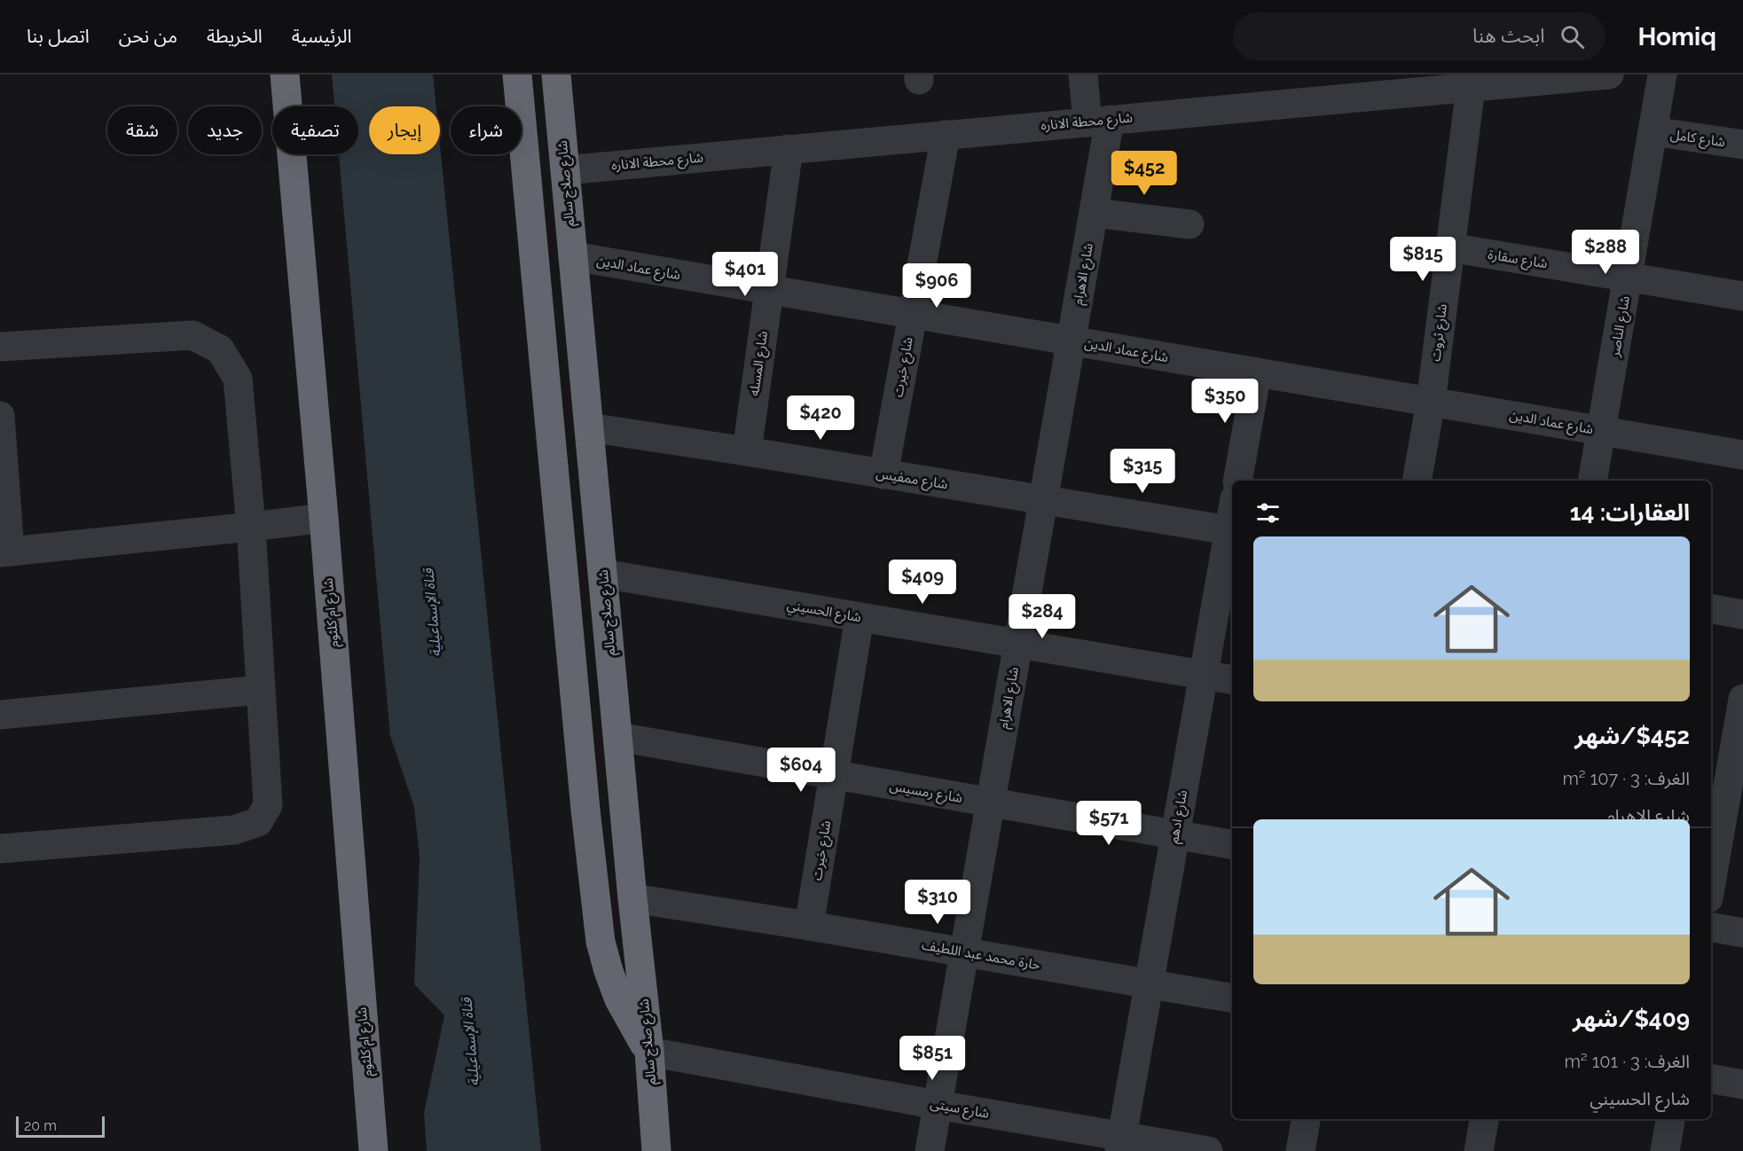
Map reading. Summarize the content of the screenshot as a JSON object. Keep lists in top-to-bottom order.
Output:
{
  "streets": {
    "highway": ["شارع صلاح سالم", "شارع ام كلثوم"],
    "street": [
      "شارع محطة الاناره",
      "شارع كامل",
      "شارع سقارة",
      "شارع عماد الدين",
      "شارع الاهرام",
      "شارع الناصر",
      "شارع ثروت",
      "شارع المسله",
      "شارع خيرت",
      "شارع ممفيس",
      "شارع الحسيني",
      "شارع رمسيس",
      "شارع ادهم",
      "حارة محمد عبد اللطيف",
      "شارع سيتى"
    ]
  },
  "crossings": [
    ["شارع محطة الاناره", "شارع صلاح سالم"],
    ["شارع محطة الاناره", "شارع الاهرام"],
    ["شارع محطة الاناره", "شارع ثروت"],
    ["شارع محطة الاناره", "شارع المسله"],
    ["شارع محطة الاناره", "شارع خيرت"],
    ["شارع كامل", "شارع الناصر"],
    ["شارع صلاح سالم", "شارع عماد الدين"],
    ["شارع صلاح سالم", "شارع ممفيس"],
    ["شارع صلاح سالم", "شارع الحسيني"],
    ["شارع صلاح سالم", "شارع رمسيس"],
    ["شارع صلاح سالم", "حارة محمد عبد اللطيف"],
    ["شارع صلاح سالم", "شارع سيتى"],
    ["شارع سقارة", "شارع الناصر"],
    ["شارع سقارة", "شارع ثروت"],
    ["شارع عماد الدين", "شارع الاهرام"],
    ["شارع عماد الدين", "شارع الناصر"],
    ["شارع عماد الدين", "شارع ثروت"],
    ["شارع عماد الدين", "شارع المسله"],
    ["شارع عماد الدين", "شارع خيرت"],
    ["شارع الاهرام", "شارع ممفيس"],
    ["شارع الاهرام", "شارع الحسيني"],
    ["شارع الاهرام", "شارع رمسيس"],
    ["شارع الاهرام", "حارة محمد عبد اللطيف"],
    ["شارع الاهرام", "شارع سيتى"],
    ["شارع المسله", "شارع ممفيس"],
    ["شارع خيرت", "شارع ممفيس"],
    ["شارع خيرت", "شارع الحسيني"],
    ["شارع خيرت", "شارع رمسيس"],
    ["شارع خيرت", "حارة محمد عبد اللطيف"],
    ["شارع ممفيس", "شارع ادهم"],
    ["شارع الحسيني", "شارع ادهم"],
    ["شارع رمسيس", "شارع ادهم"],
    ["شارع ادهم", "حارة محمد عبد اللطيف"],
    ["شارع ادهم", "شارع سيتى"]
  ],
  "water": ["قناة الإسماعيلية"],
  "scale_bar": "20 m",
  "page": {
    "header": "Homiq",
    "search": "ابحث هنا",
    "nav": [
      "الرئيسية",
      "الخريطة",
      "من نحن",
      "اتصل بنا"
    ],
    "chip": [
      "شراء",
      "إيجار",
      "تصفية",
      "جديد",
      "شقة"
    ],
    "price": [
      "$452",
      "$288",
      "$815",
      "$401",
      "$906",
      "$350",
      "$420",
      "$315",
      "$409",
      "$284",
      "$604",
      "$571",
      "$310",
      "$851"
    ],
    "heading": "العقارات: 14",
    "list": [
      {
        "name": "$452/شهر",
        "note": "الغرف: 3 · 107 m² · شارع الاهرام"
      },
      {
        "name": "$409/شهر",
        "note": "الغرف: 3 · 101 m² · شارع الحسيني"
      }
    ],
    "scale": "20 m"
  }
}
